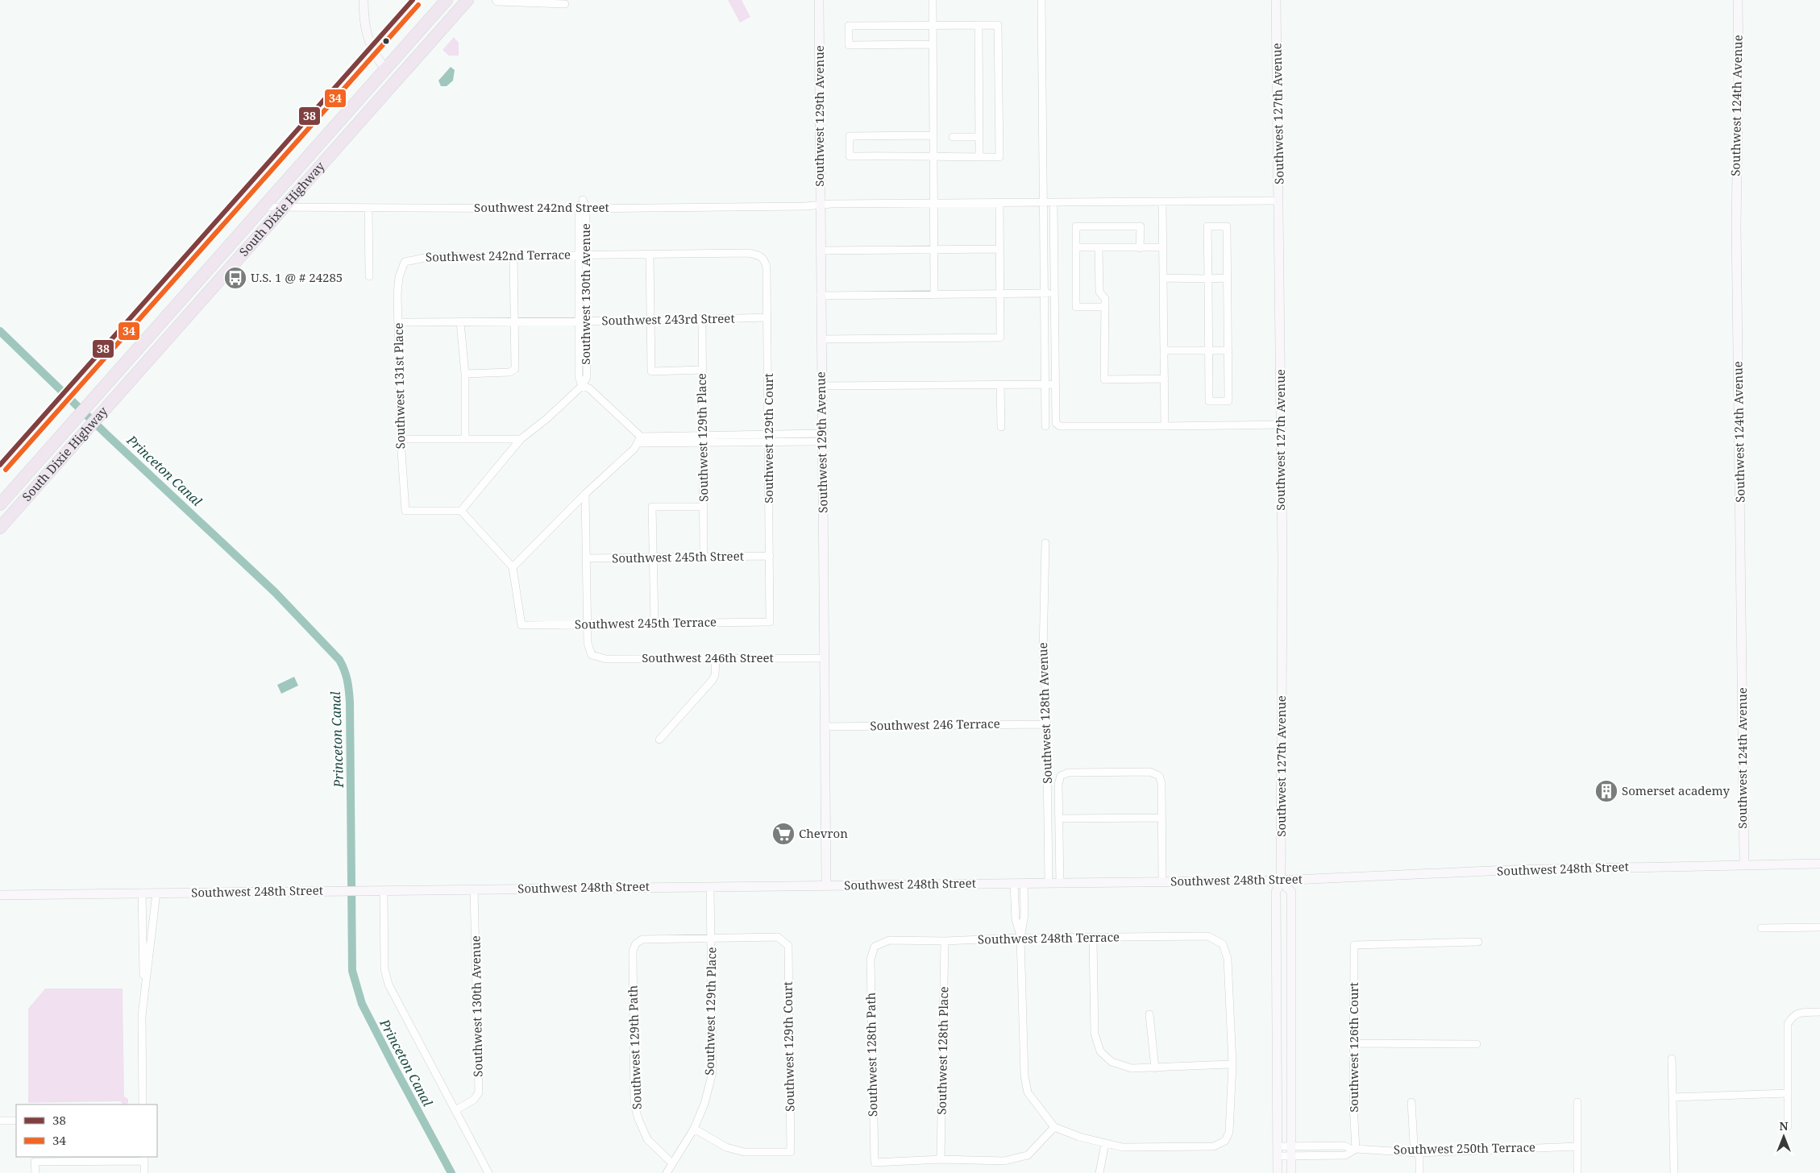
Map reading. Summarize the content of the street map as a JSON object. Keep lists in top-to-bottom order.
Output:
{
  "streets": {
    "highway": ["South Dixie Highway"],
    "street": [
      "Southwest 124th Avenue",
      "Southwest 127th Avenue",
      "Southwest 129th Avenue",
      "Southwest 242nd Street",
      "Southwest 242nd Terrace",
      "Southwest 130th Avenue",
      "Southwest 243rd Street",
      "Southwest 131st Place",
      "Southwest 129th Place",
      "Southwest 129th Court",
      "Southwest 245th Street",
      "Southwest 245th Terrace",
      "Southwest 246th Street",
      "Southwest 128th Avenue",
      "Southwest 246 Terrace",
      "Southwest 248th Street",
      "Southwest 248th Terrace",
      "Southwest 129th Path",
      "Southwest 126th Court",
      "Southwest 128th Place",
      "Southwest 128th Path",
      "Southwest 250th Terrace"
    ]
  },
  "crossings": [
    ["Southwest 124th Avenue", "Southwest 248th Street"],
    ["Southwest 127th Avenue", "Southwest 242nd Street"],
    ["Southwest 127th Avenue", "Southwest 248th Street"],
    ["Southwest 127th Avenue", "Southwest 250th Terrace"],
    ["Southwest 129th Avenue", "Southwest 242nd Street"],
    ["Southwest 129th Avenue", "Southwest 246th Street"],
    ["Southwest 129th Avenue", "Southwest 246 Terrace"],
    ["Southwest 129th Avenue", "Southwest 248th Street"],
    ["Southwest 242nd Street", "South Dixie Highway"],
    ["Southwest 242nd Street", "Southwest 130th Avenue"],
    ["Southwest 242nd Terrace", "Southwest 130th Avenue"],
    ["Southwest 242nd Terrace", "Southwest 131st Place"],
    ["Southwest 242nd Terrace", "Southwest 129th Court"],
    ["Southwest 130th Avenue", "Southwest 243rd Street"],
    ["Southwest 130th Avenue", "Southwest 248th Street"],
    ["Southwest 243rd Street", "Southwest 131st Place"],
    ["Southwest 243rd Street", "Southwest 129th Place"],
    ["Southwest 243rd Street", "Southwest 129th Court"],
    ["Southwest 129th Place", "Southwest 129th Court"],
    ["Southwest 129th Place", "Southwest 245th Street"],
    ["Southwest 129th Place", "Southwest 248th Street"],
    ["Southwest 129th Place", "Southwest 129th Path"],
    ["Southwest 129th Court", "Southwest 245th Street"],
    ["Southwest 129th Court", "Southwest 245th Terrace"],
    ["Southwest 129th Court", "Southwest 129th Path"],
    ["Southwest 245th Terrace", "Southwest 246th Street"],
    ["Southwest 128th Avenue", "Southwest 246 Terrace"],
    ["Southwest 128th Avenue", "Southwest 248th Street"],
    ["Southwest 248th Terrace", "Southwest 128th Place"],
    ["Southwest 248th Terrace", "Southwest 128th Path"],
    ["Southwest 126th Court", "Southwest 250th Terrace"],
    ["Southwest 128th Place", "Southwest 128th Path"]
  ],
  "water": ["Princeton Canal"],
  "places": {
    "bus stop": ["U.S. 1 @ # 24285"],
    "building": ["Somerset academy"],
    "supermarket": ["Chevron"]
  },
  "lines": ["transit line 38", "transit line 34"],
  "legend": ["38", "34"],
  "north": "top"
}
